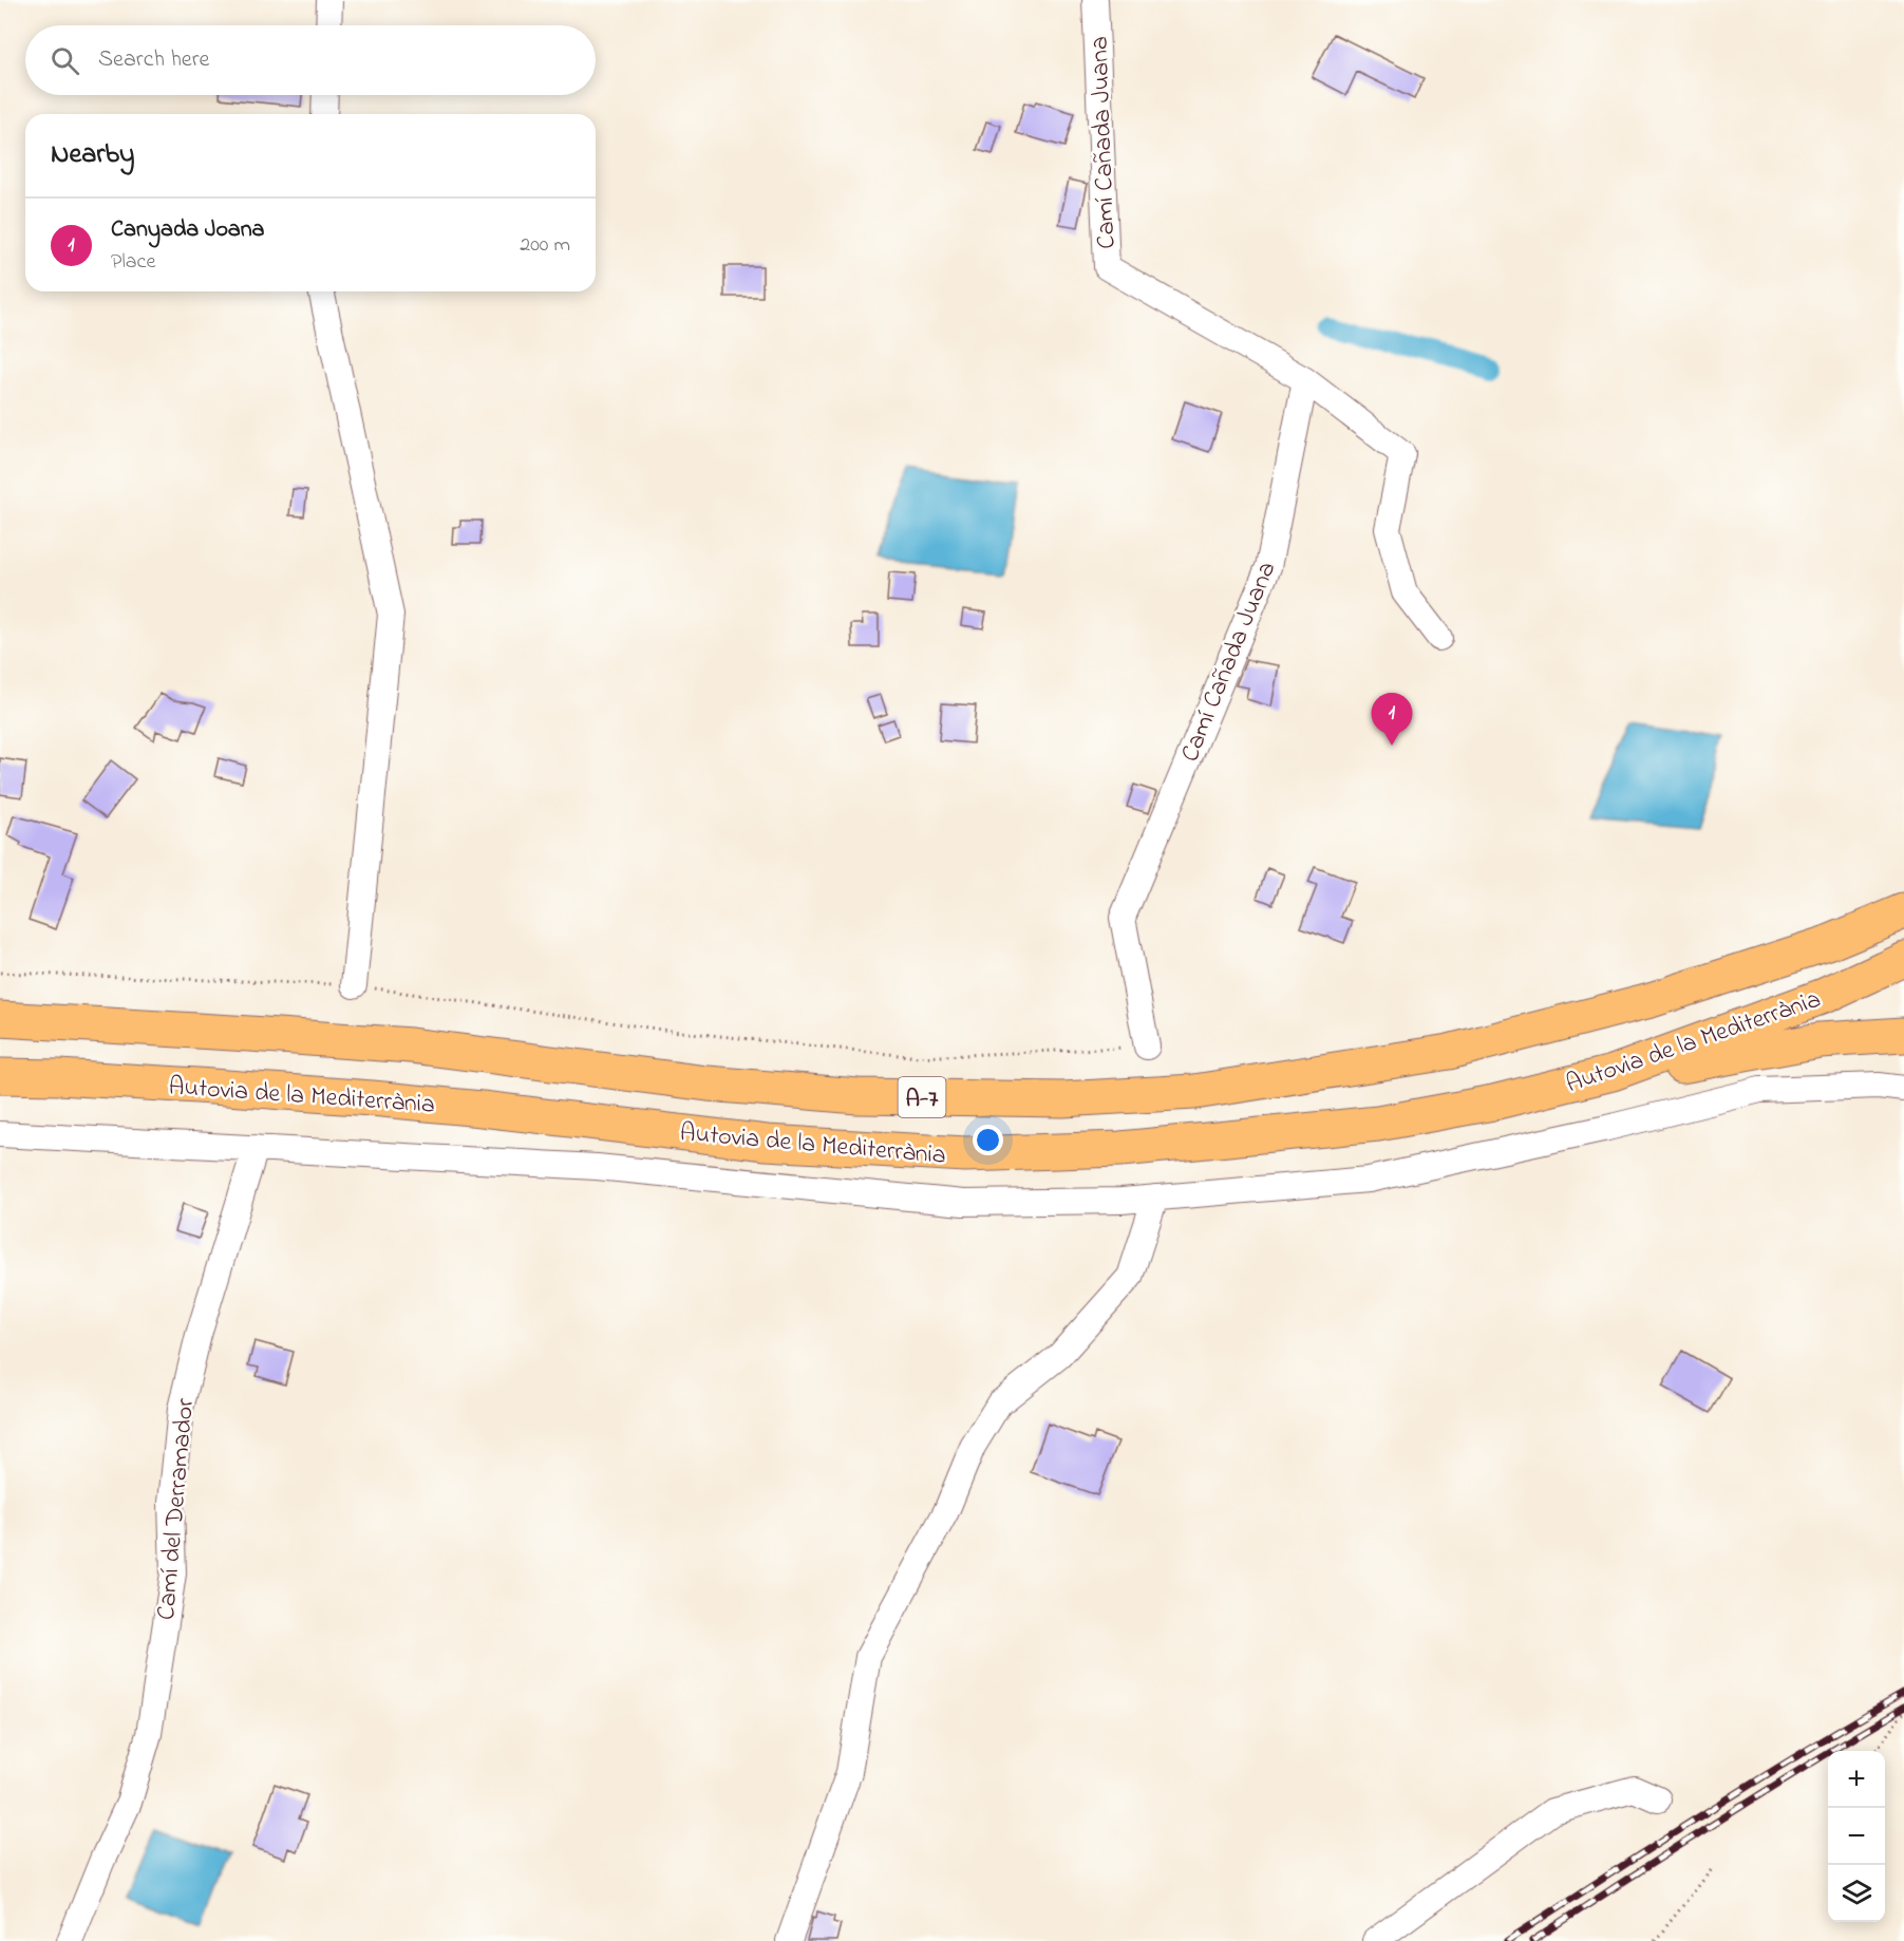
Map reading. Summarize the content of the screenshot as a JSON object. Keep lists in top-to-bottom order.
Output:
{
  "streets": {
    "highway": ["Autovia de la Mediterrània", "A-7"],
    "street": ["Camí Cañada Juana", "Camí del Derramador"]
  },
  "page": {
    "search": "Search here",
    "heading": "Nearby",
    "list": [
      {
        "mark": "1",
        "name": "Canyada Joana",
        "note": "Place",
        "value": "200 m"
      }
    ],
    "pins": "1",
    "map_buttons": ["+", "−"]
  }
}
